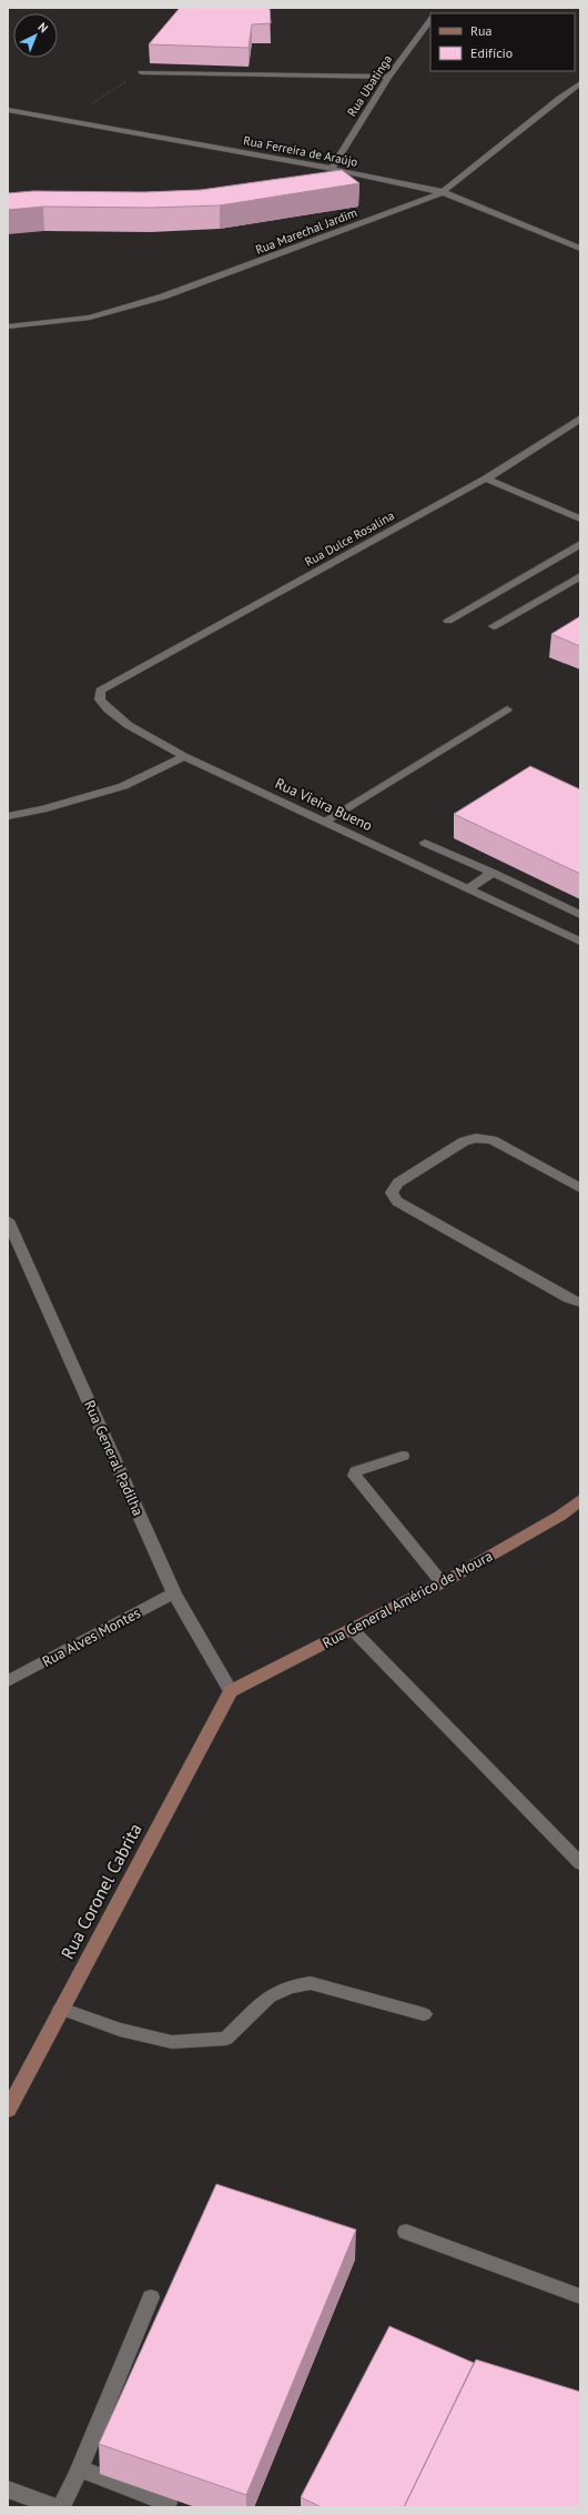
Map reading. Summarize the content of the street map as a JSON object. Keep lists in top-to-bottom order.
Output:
{
  "streets": {
    "street": [
      "Rua Ubatinga",
      "Rua Ferreira de Araújo",
      "Rua Marechal Jardim",
      "Rua Dulce Rosalina",
      "Rua Vieira Bueno",
      "Rua General Padilha",
      "Rua General Américo de Moura",
      "Rua Alves Montes",
      "Rua Coronel Cabrita"
    ]
  },
  "crossings": [
    ["Rua Ubatinga", "Rua Ferreira de Araújo"],
    ["Rua Ferreira de Araújo", "Rua Marechal Jardim"],
    ["Rua Dulce Rosalina", "Rua Vieira Bueno"],
    ["Rua General Padilha", "Rua General Américo de Moura"],
    ["Rua General Padilha", "Rua Alves Montes"],
    ["Rua General Padilha", "Rua Coronel Cabrita"],
    ["Rua General Américo de Moura", "Rua Coronel Cabrita"]
  ],
  "legend": ["Rua", "Edifício"],
  "north": "top right"
}
